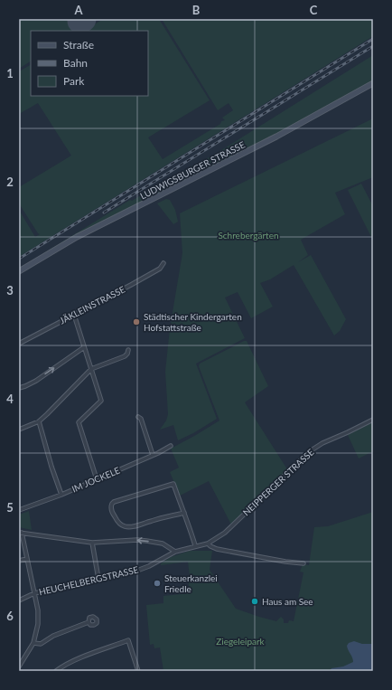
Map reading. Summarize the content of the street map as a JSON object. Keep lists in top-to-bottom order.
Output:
{
  "streets": {
    "main road": ["LUDWIGSBURGER STRASSE"],
    "street": [
      "JÄKLEINSTRASSE",
      "IM JOCKELE",
      "NEIPPERGER STRASSE",
      "HEUCHELBERGSTRASSE"
    ]
  },
  "crossings": [
    ["NEIPPERGER STRASSE", "HEUCHELBERGSTRASSE"]
  ],
  "parks": ["Schrebergärten", "Ziegeleipark"],
  "places": ["Städtischer Kindergarten Hofstattstraße", "Steuerkanzlei Friedle", "Haus am See"],
  "legend": ["Straße", "Bahn", "Park"],
  "grid": {
    "columns": ["A", "B", "C"],
    "rows": [
      "1",
      "2",
      "3",
      "4",
      "5",
      "6"
    ]
  }
}
